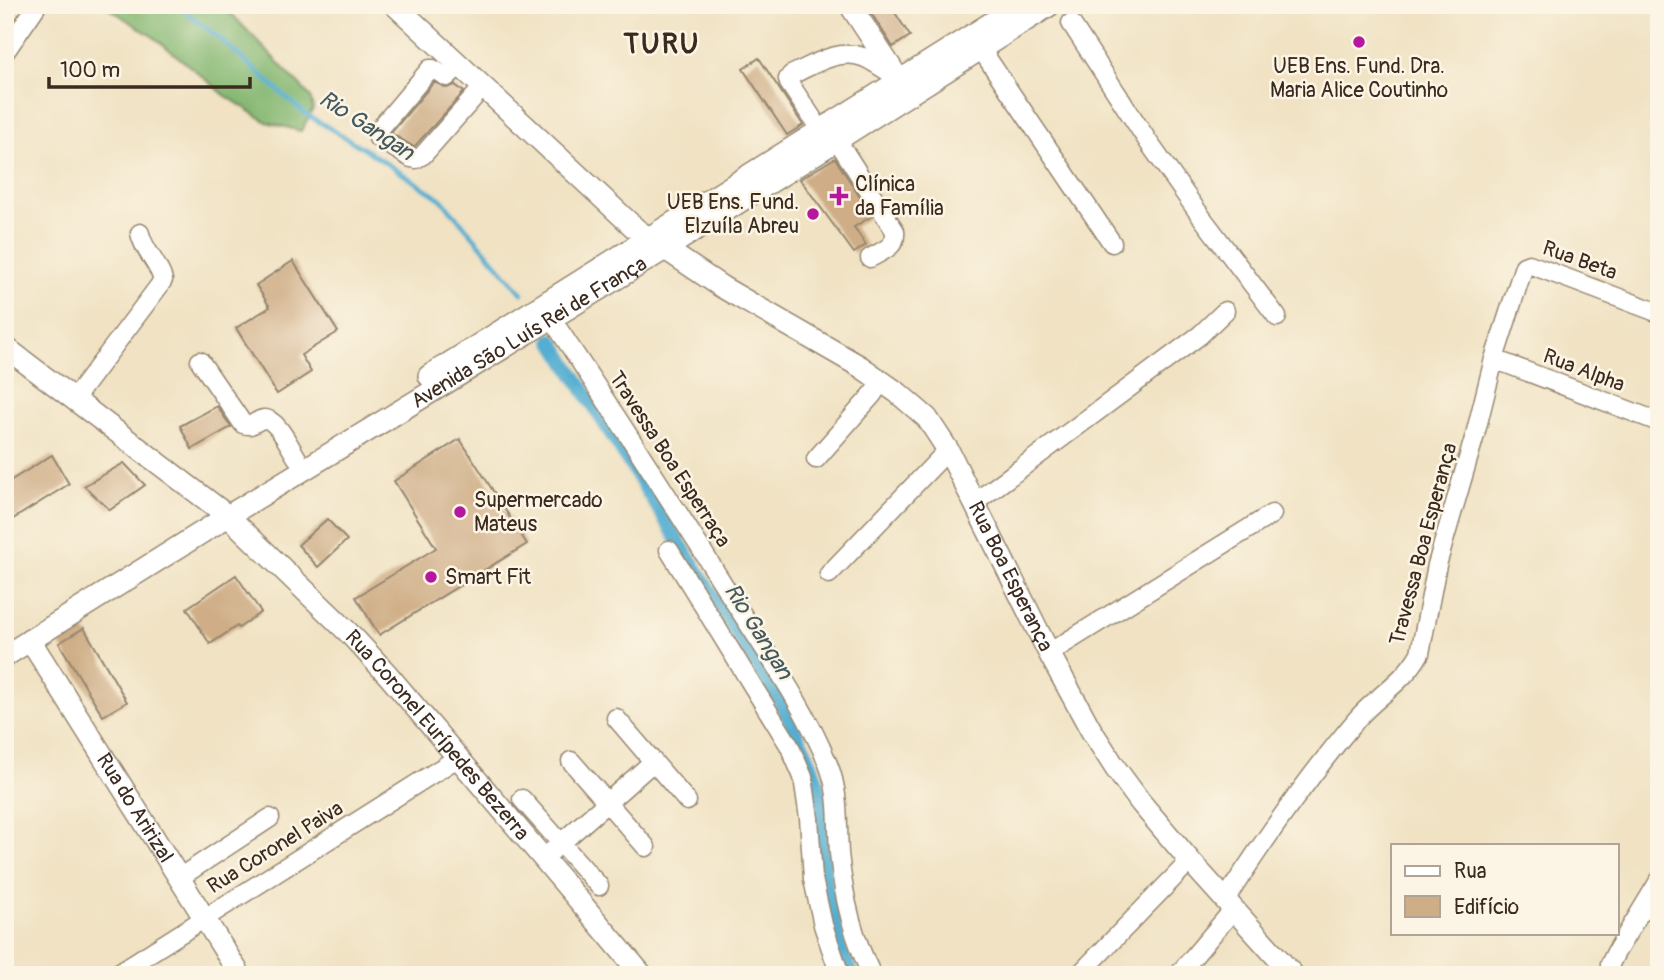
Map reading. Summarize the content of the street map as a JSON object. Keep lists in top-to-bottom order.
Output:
{
  "streets": {
    "main road": [
      "Avenida São Luís Rei de França",
      "Rua Boa Esperança",
      "Rua Coronel Eurípedes Bezerra",
      "Rua do Aririzal"
    ],
    "street": [
      "Rua Beta",
      "Rua Alpha",
      "Travessa Boa Esperraça",
      "Travessa Boa Esperança",
      "Rua Coronel Paiva"
    ]
  },
  "crossings": [
    ["Rua Beta", "Travessa Boa Esperança"],
    ["Avenida São Luís Rei de França", "Travessa Boa Esperraça"],
    ["Avenida São Luís Rei de França", "Rua Boa Esperança"],
    ["Avenida São Luís Rei de França", "Rua Coronel Eurípedes Bezerra"],
    ["Avenida São Luís Rei de França", "Rua do Aririzal"],
    ["Rua Alpha", "Travessa Boa Esperança"],
    ["Travessa Boa Esperança", "Rua Boa Esperança"],
    ["Rua Coronel Eurípedes Bezerra", "Rua Coronel Paiva"],
    ["Rua do Aririzal", "Rua Coronel Paiva"]
  ],
  "districts": ["TURU"],
  "water": ["Rio Gangan"],
  "places": {
    "other": [
      "UEB Ens. Fund. Dra. Maria Alice Coutinho",
      "UEB Ens. Fund. Elzuíla Abreu",
      "Supermercado Mateus",
      "Smart Fit"
    ],
    "health": ["Clínica da Família"]
  },
  "legend": ["Rua", "Edifício"],
  "scale_bar": "100 m"
}
